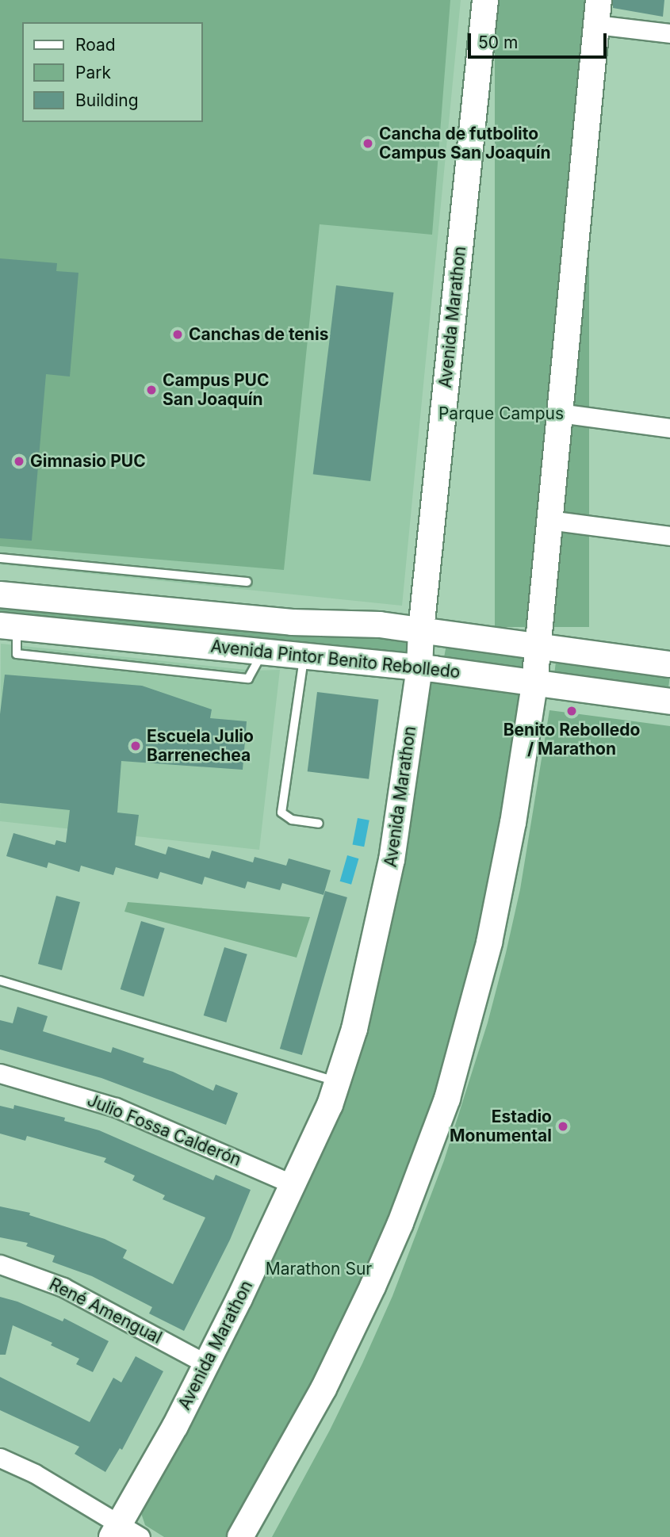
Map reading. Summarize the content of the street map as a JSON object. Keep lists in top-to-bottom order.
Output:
{
  "streets": {
    "main road": ["Avenida Marathon", "Avenida Pintor Benito Rebolledo"],
    "street": ["Julio Fossa Calderón", "René Amengual"]
  },
  "crossings": [
    ["Avenida Marathon", "Avenida Pintor Benito Rebolledo"],
    ["Avenida Marathon", "Julio Fossa Calderón"],
    ["Avenida Marathon", "René Amengual"]
  ],
  "parks": ["Parque Campus", "Marathon Sur"],
  "places": [
    "Cancha de futbolito Campus San Joaquín",
    "Canchas de tenis",
    "Campus PUC San Joaquín",
    "Gimnasio PUC",
    "Benito Rebolledo / Marathon",
    "Escuela Julio Barrenechea",
    "Estadio Monumental"
  ],
  "legend": ["Road", "Park", "Building"],
  "scale_bar": "50 m"
}
